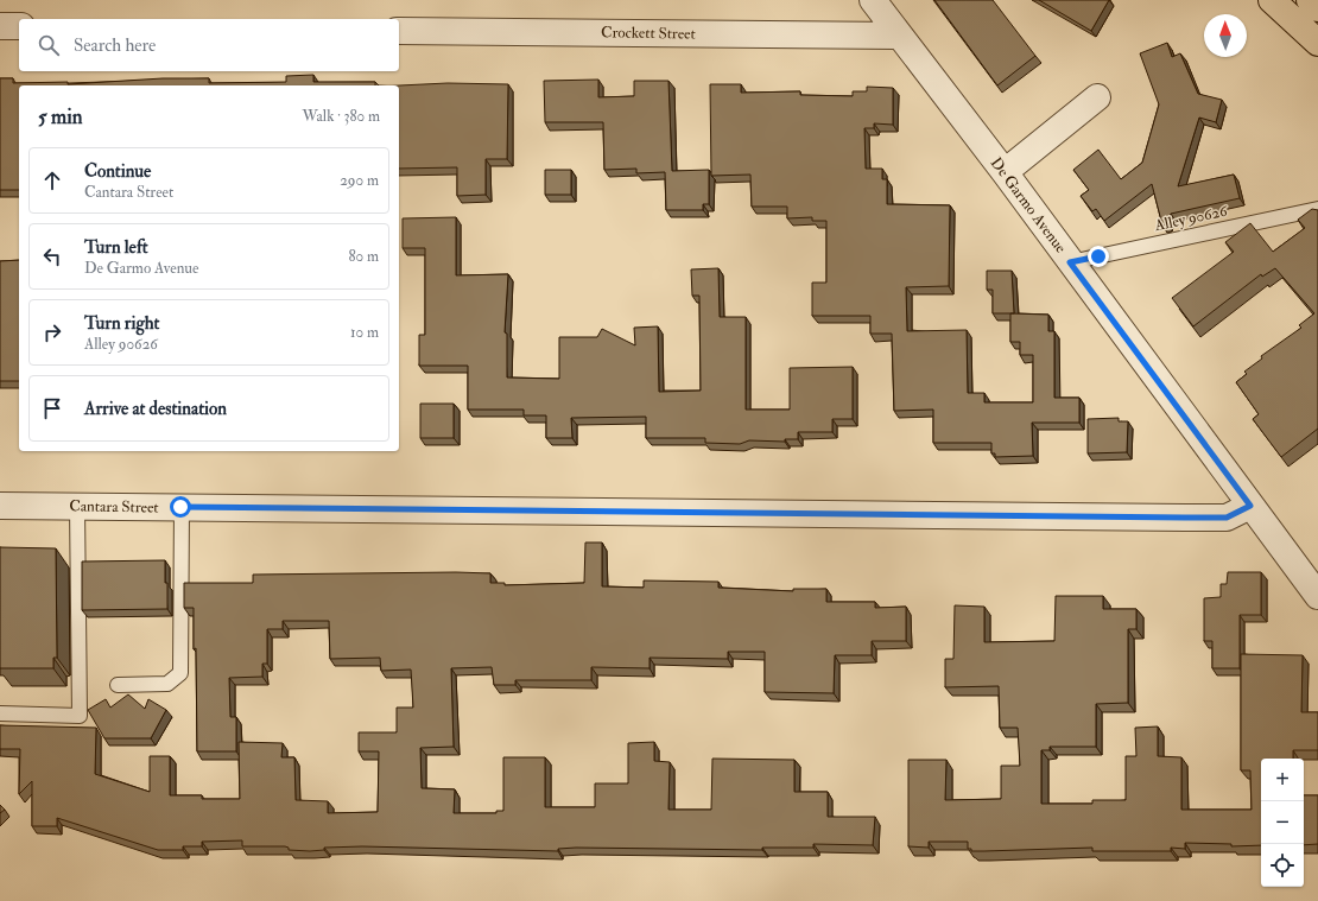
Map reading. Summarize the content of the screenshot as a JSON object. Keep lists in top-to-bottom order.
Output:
{
  "streets": {
    "street": ["Crockett Street", "De Garmo Avenue", "Cantara Street"],
    "lane": ["Alley 90626"]
  },
  "crossings": [
    ["Crockett Street", "De Garmo Avenue"],
    ["De Garmo Avenue", "Alley 90626"],
    ["De Garmo Avenue", "Cantara Street"]
  ],
  "north": "top",
  "page": {
    "search": "Search here",
    "heading": ["5 min", "Walk · 380 m"],
    "list": [
      ["Continue", "Cantara Street", "290 m"],
      ["Turn left", "De Garmo Avenue", "80 m"],
      ["Turn right", "Alley 90626", "10 m"],
      "Arrive at destination"
    ],
    "map_buttons": ["+", "−"]
  }
}
